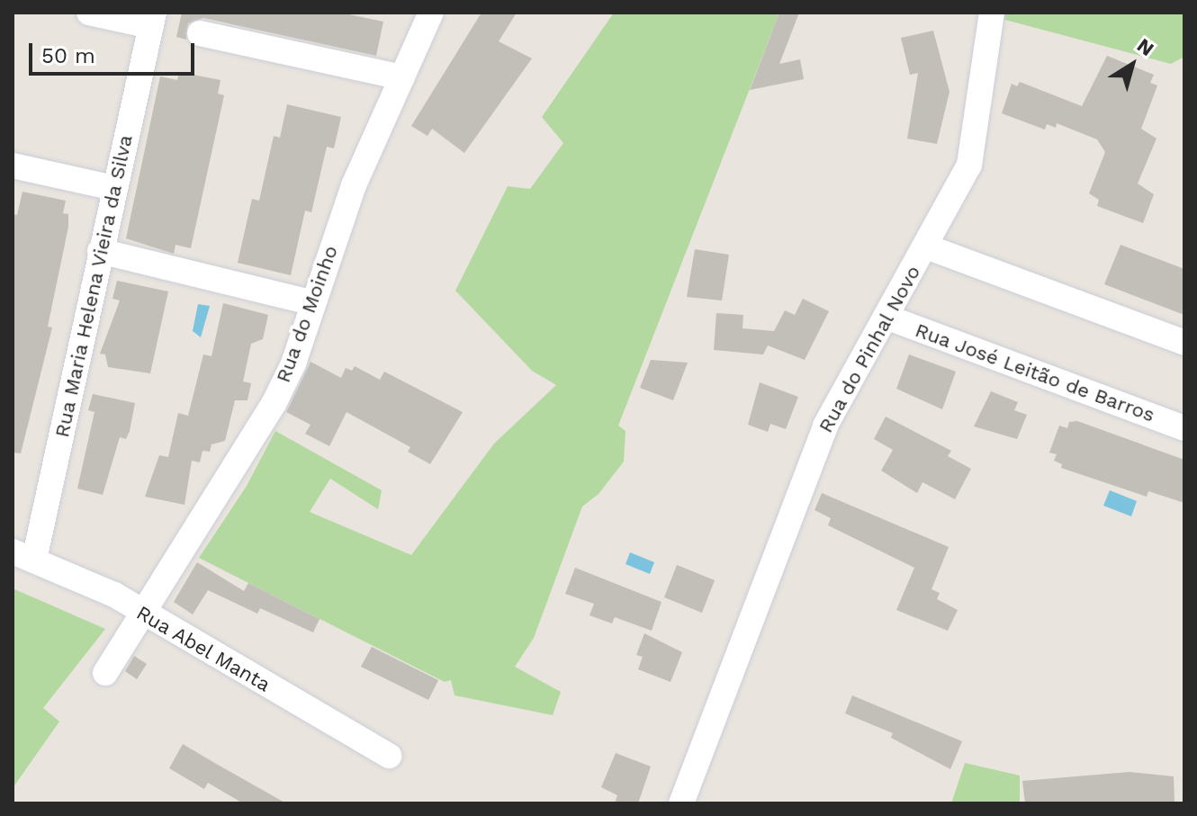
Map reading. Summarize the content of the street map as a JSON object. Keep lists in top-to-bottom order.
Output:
{
  "streets": {
    "street": [
      "Rua Maria Helena Vieira da Silva",
      "Rua do Moinho",
      "Rua do Pinhal Novo",
      "Rua José Leitão de Barros",
      "Rua Abel Manta"
    ]
  },
  "crossings": [
    ["Rua Maria Helena Vieira da Silva", "Rua Abel Manta"],
    ["Rua do Moinho", "Rua Abel Manta"],
    ["Rua do Pinhal Novo", "Rua José Leitão de Barros"]
  ],
  "scale_bar": "50 m",
  "north": "top right"
}
